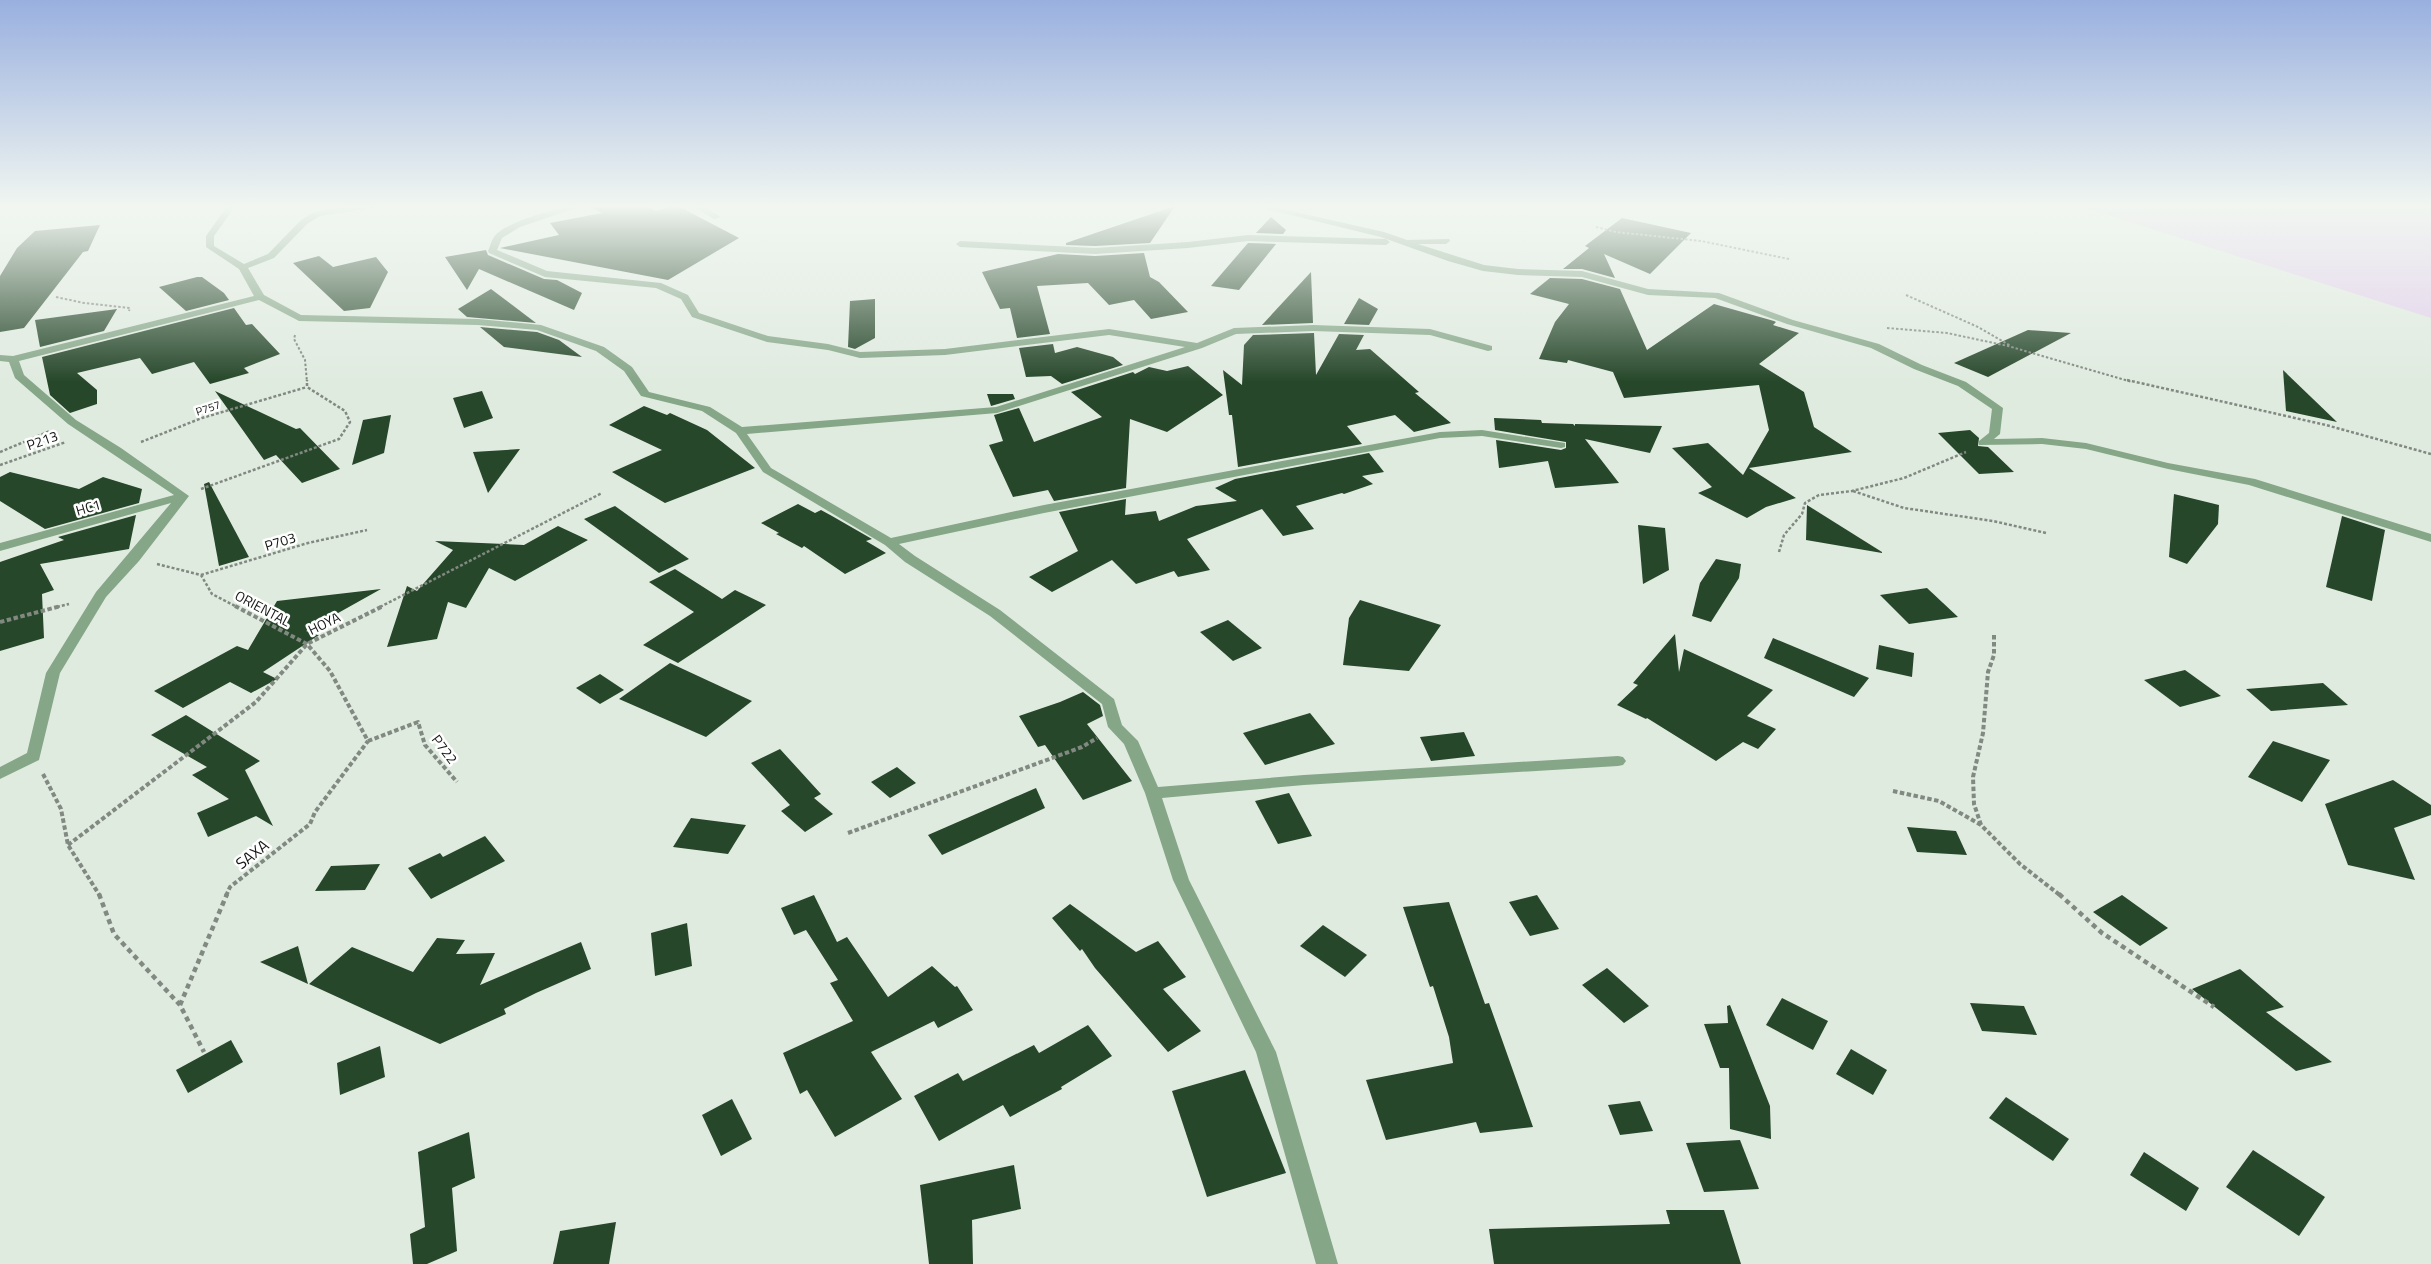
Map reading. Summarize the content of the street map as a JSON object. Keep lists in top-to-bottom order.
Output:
{
  "streets": {
    "street": ["HC1"],
    "path": [
      "P757",
      "P213",
      "P703",
      "ORIENTAL",
      "HOYA",
      "P722",
      "SAXA"
    ]
  },
  "crossings": [
    ["P703", "ORIENTAL"],
    ["ORIENTAL", "HOYA"],
    ["ORIENTAL", "P722"],
    ["ORIENTAL", "SAXA"],
    ["P722", "SAXA"]
  ]
}
